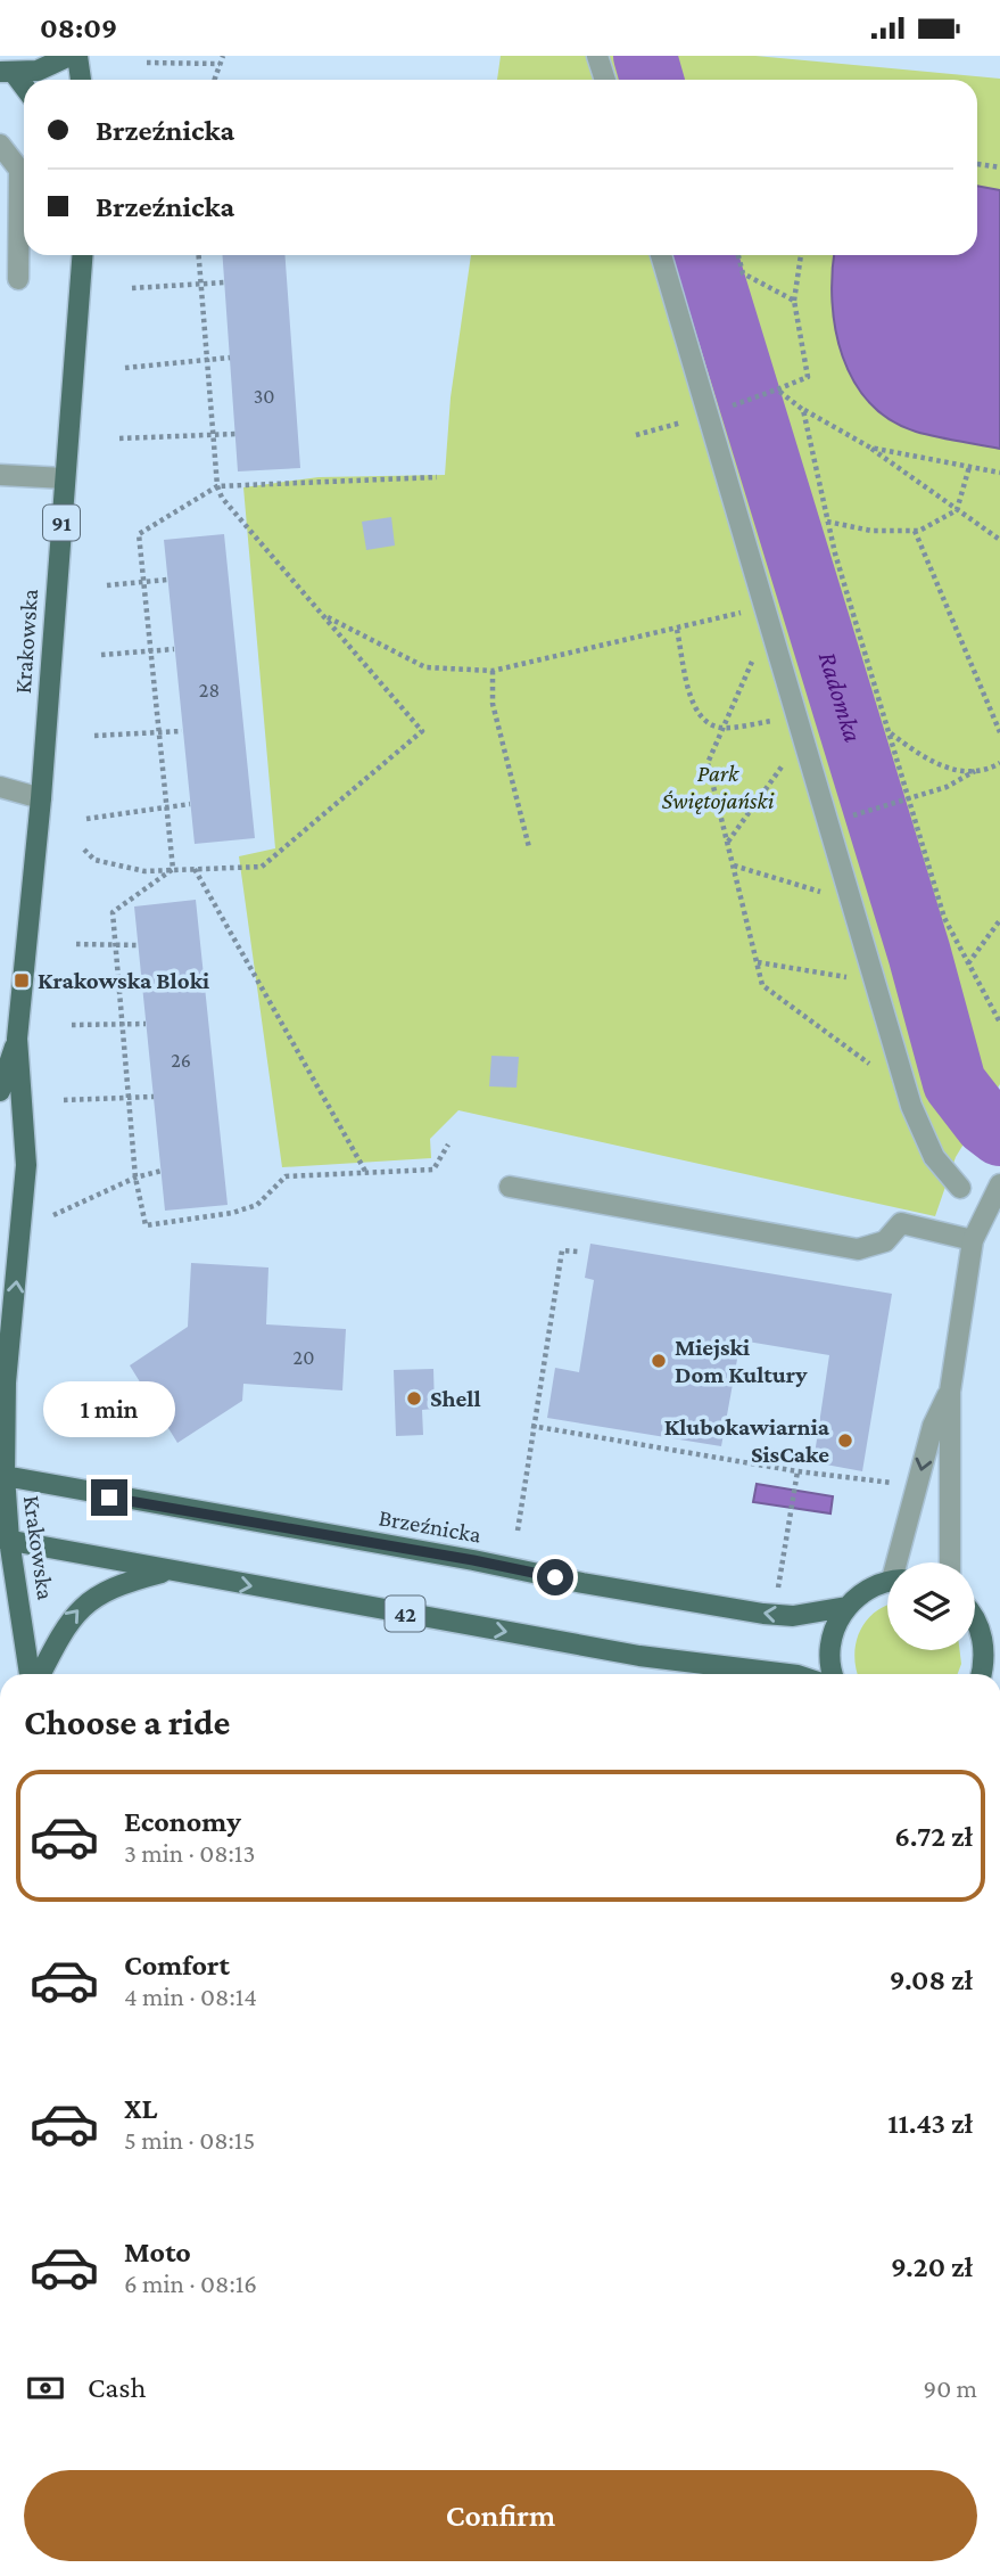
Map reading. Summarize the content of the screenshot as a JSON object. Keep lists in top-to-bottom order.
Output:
{
  "streets": {
    "main road": [
      "91",
      "Krakowska",
      "Brzeźnicka",
      "42"
    ]
  },
  "crossings": [
    ["Krakowska", "Brzeźnicka"],
    ["Krakowska", "42"]
  ],
  "water": ["Radomka"],
  "parks": ["Park Świętojański"],
  "places": {
    "transit": ["Krakowska Bloki"],
    "other": ["Miejski Dom Kultury", "Shell", "Klubokawiarnia SisCake"]
  },
  "house_numbers": [
    "30",
    "28",
    "26",
    "20"
  ],
  "page": {
    "status": "08:09",
    "banner": ["Brzeźnicka", "Brzeźnicka"],
    "bubble": "1 min",
    "heading": "Choose a ride",
    "list": [
      {
        "name": "Economy",
        "note": "3 min · 08:13",
        "value": "6.72 zł"
      },
      {
        "name": "Comfort",
        "note": "4 min · 08:14",
        "value": "9.08 zł"
      },
      {
        "name": "XL",
        "note": "5 min · 08:15",
        "value": "11.43 zł"
      },
      {
        "name": "Moto",
        "note": "6 min · 08:16",
        "value": "9.20 zł"
      }
    ],
    "pay": ["Cash", "90 m"],
    "buttons": "Confirm"
  }
}
